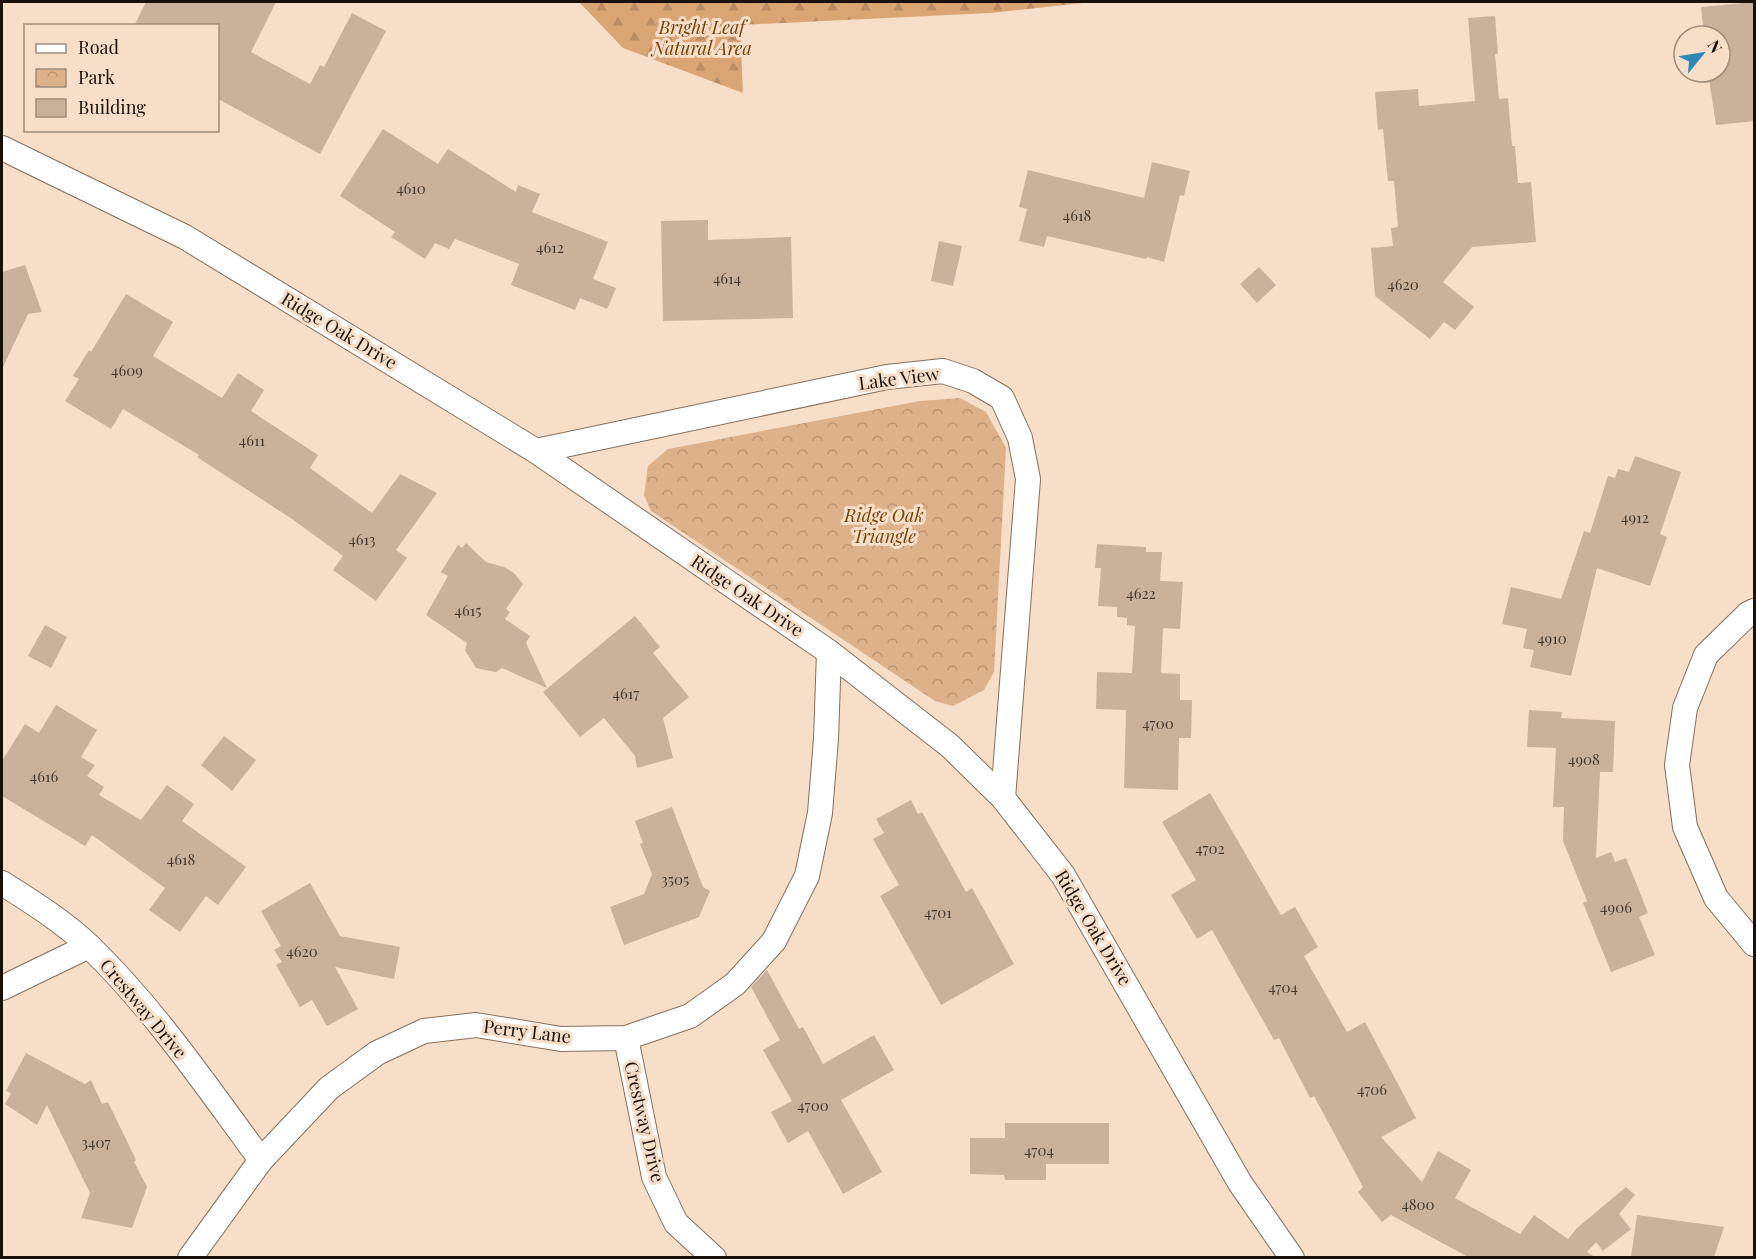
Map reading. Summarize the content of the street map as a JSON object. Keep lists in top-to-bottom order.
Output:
{
  "streets": {
    "street": [
      "Ridge Oak Drive",
      "Lake View",
      "Crestway Drive",
      "Perry Lane"
    ]
  },
  "crossings": [
    ["Ridge Oak Drive", "Lake View"],
    ["Ridge Oak Drive", "Perry Lane"],
    ["Crestway Drive", "Perry Lane"]
  ],
  "parks": ["Bright Leaf Natural Area", "Ridge Oak Triangle"],
  "house_numbers": [
    "4610",
    "4618",
    "4612",
    "4614",
    "4620",
    "4609",
    "4611",
    "4912",
    "4613",
    "4622",
    "4615",
    "4910",
    "4617",
    "4700",
    "4908",
    "4616",
    "4702",
    "4618",
    "3505",
    "4906",
    "4701",
    "4620",
    "4704",
    "4706",
    "4700",
    "3407",
    "4704",
    "4800"
  ],
  "legend": ["Road", "Park", "Building"],
  "north": "top right"
}
